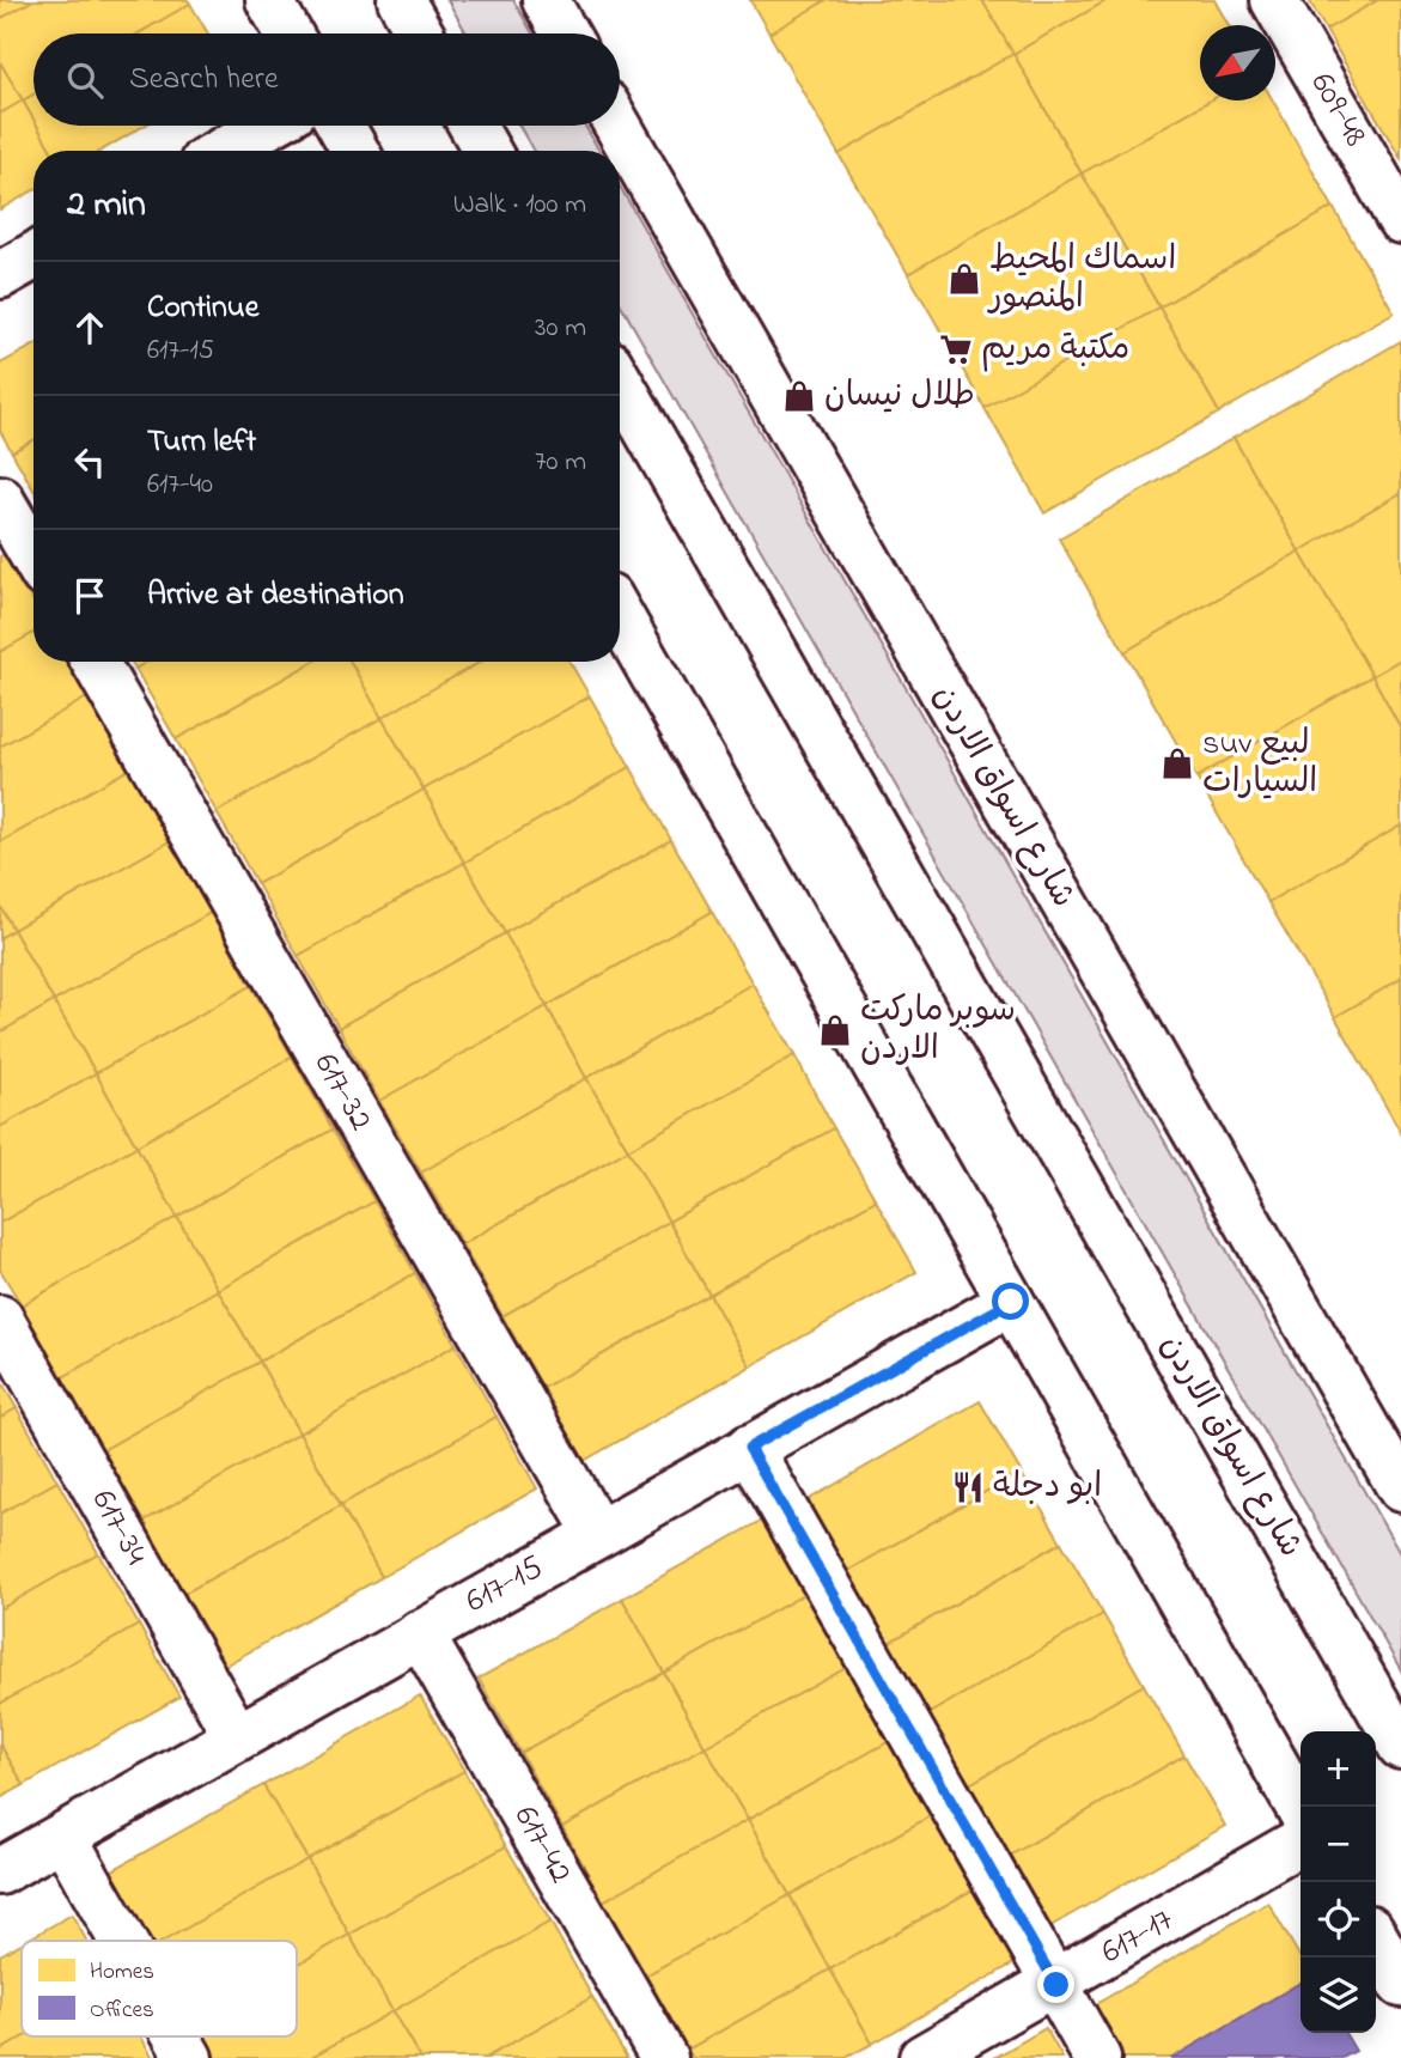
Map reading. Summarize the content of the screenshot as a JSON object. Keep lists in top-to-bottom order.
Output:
{
  "streets": {
    "street": [
      "609-48",
      "شارع اسواق الاردن",
      "617-32",
      "617-34",
      "617-15",
      "617-42",
      "617-17"
    ]
  },
  "crossings": [
    ["617-32", "617-15"],
    ["617-34", "617-15"],
    ["617-15", "617-42"]
  ],
  "places": {
    "shop": [
      "اسماك المحيط المنصور",
      "طلال نيسان",
      "suv لبيع السيارات",
      "سوبر ماركت الاردن"
    ],
    "supermarket": ["مكتبة مريم"],
    "restaurant": ["ابو دجلة"]
  },
  "legend": ["Homes", "Offices"],
  "north": "bottom left",
  "page": {
    "search": "Search here",
    "heading": ["2 min", "Walk · 100 m"],
    "list": [
      ["Continue", "617-15", "30 m"],
      ["Turn left", "617-40", "70 m"],
      "Arrive at destination"
    ],
    "map_buttons": ["+", "−"]
  }
}
